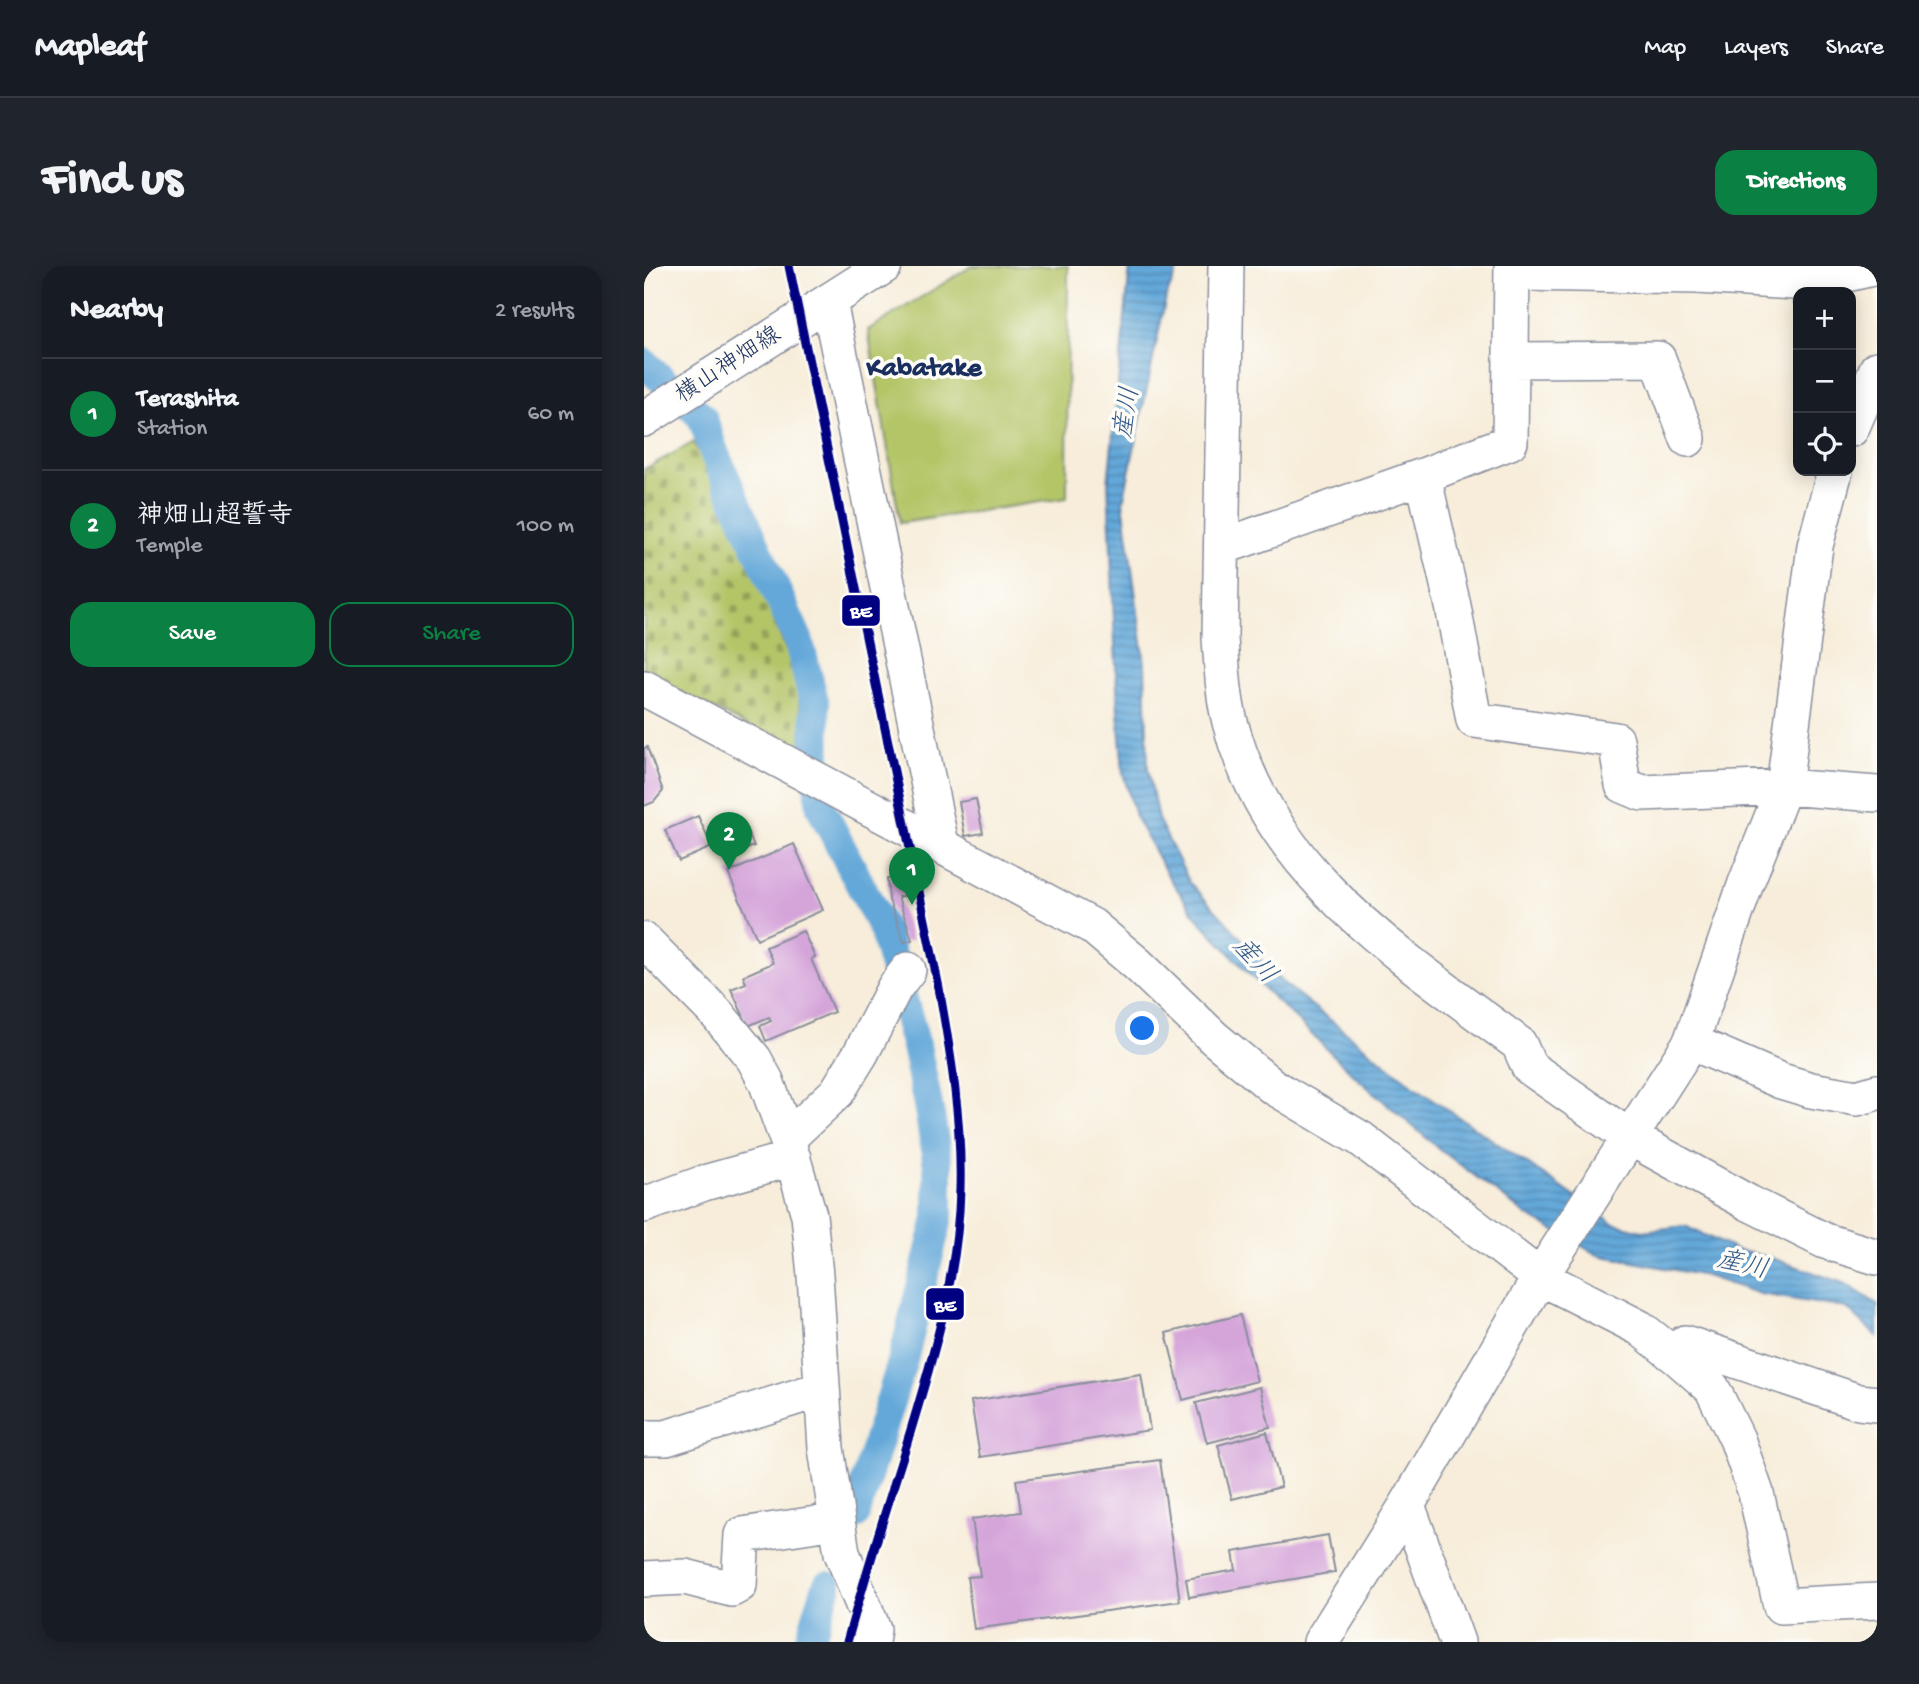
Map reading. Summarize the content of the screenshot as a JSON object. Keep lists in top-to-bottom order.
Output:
{
  "streets": {
    "street": ["横山神畑線"]
  },
  "districts": ["Kabatake"],
  "water": ["産川"],
  "lines": ["transit line BE"],
  "page": {
    "header": "Mapleaf",
    "nav": ["Map", "Layers", "Share"],
    "buttons": [
      "Directions",
      ["Save", "Share"]
    ],
    "title": "Find us",
    "heading": ["Nearby", "2 results"],
    "map_buttons": ["+", "−"],
    "list": [
      {
        "mark": "1",
        "name": "Terashita",
        "note": "Station",
        "value": "60 m"
      },
      {
        "mark": "2",
        "name": "神畑山超誓寺",
        "note": "Temple",
        "value": "100 m"
      }
    ],
    "pins": ["2", "1"]
  }
}
